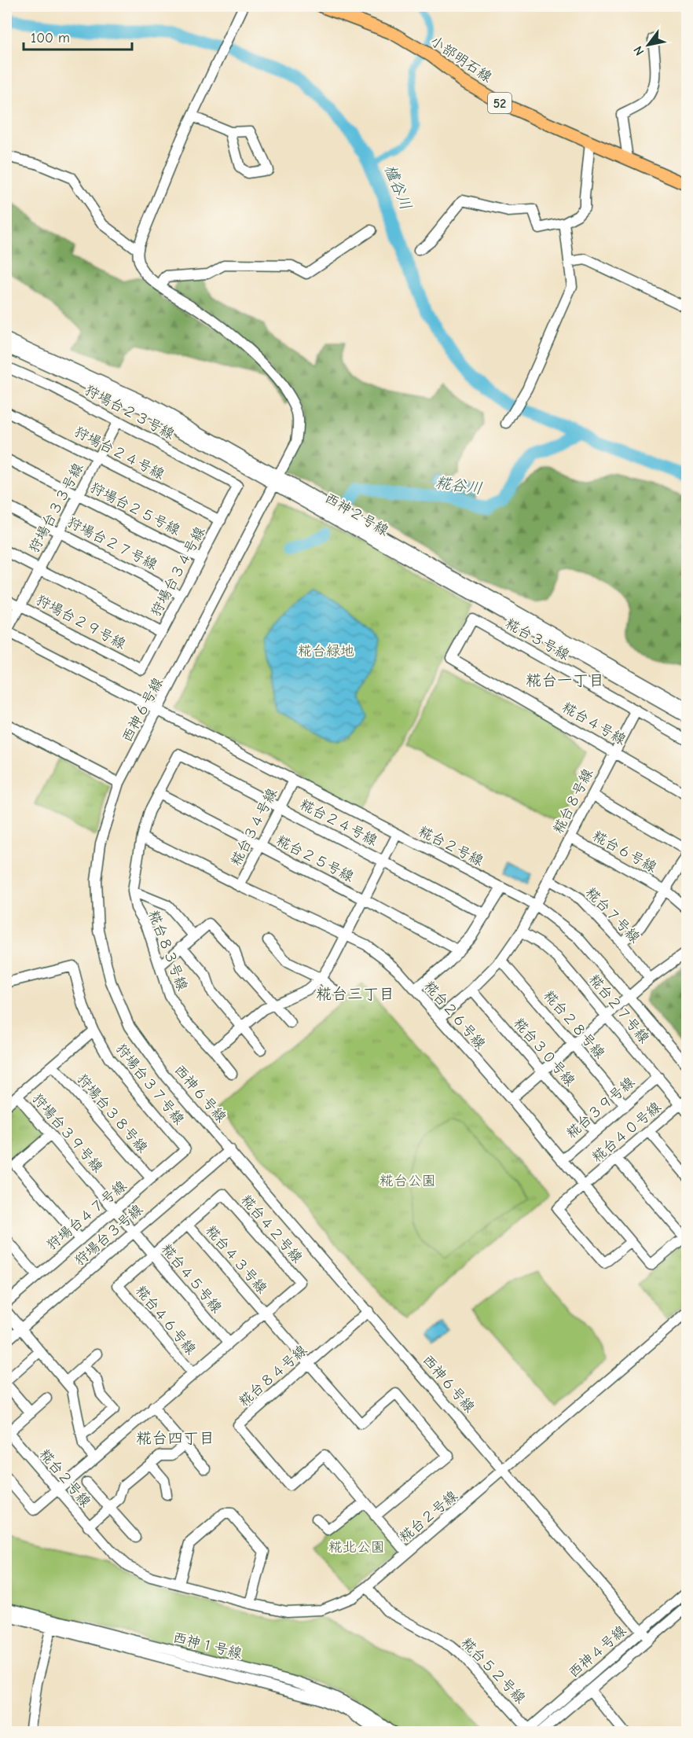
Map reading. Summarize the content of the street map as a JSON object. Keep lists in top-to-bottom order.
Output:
{
  "streets": {
    "main road": ["小部明石線", "52"],
    "street": [
      "狩場台２３号線",
      "狩場台２４号線",
      "狩場台３３号線",
      "狩場台２５号線",
      "西神２号線",
      "狩場台２７号線",
      "狩場台３４号線",
      "狩場台２９号線",
      "糀台３号線",
      "西神６号線",
      "糀台４号線",
      "糀台８号線",
      "糀台２４号線",
      "糀台３４号線",
      "糀台２号線",
      "糀台６号線",
      "糀台２５号線",
      "糀台７号線",
      "糀台８３号線",
      "糀台２７号線",
      "糀台２６号線",
      "糀台２８号線",
      "糀台３０号線",
      "狩場台３７号線",
      "糀台３９号線",
      "狩場台３８号線",
      "糀台４０号線",
      "狩場台３９号線",
      "狩場台４７号線",
      "糀台４２号線",
      "狩場台３号線",
      "糀台４３号線",
      "糀台４５号線",
      "糀台４６号線",
      "糀台８４号線",
      "西神１号線",
      "西神４号線",
      "糀台５２号線"
    ]
  },
  "crossings": [
    ["狩場台２３号線", "狩場台３３号線"],
    ["狩場台２３号線", "狩場台３４号線"],
    ["狩場台２４号線", "狩場台３３号線"],
    ["狩場台２４号線", "狩場台３４号線"],
    ["狩場台３３号線", "狩場台２５号線"],
    ["狩場台３３号線", "狩場台２７号線"],
    ["狩場台３３号線", "狩場台２９号線"],
    ["狩場台３３号線", "糀台２号線"],
    ["狩場台２５号線", "狩場台３４号線"],
    ["西神２号線", "西神６号線"],
    ["狩場台２７号線", "狩場台３４号線"],
    ["狩場台３４号線", "狩場台２９号線"],
    ["糀台３号線", "糀台４号線"],
    ["糀台３号線", "糀台８号線"],
    ["西神６号線", "糀台２号線"],
    ["西神６号線", "狩場台３号線"],
    ["西神６号線", "糀台８４号線"],
    ["西神６号線", "西神４号線"],
    ["糀台４号線", "糀台８号線"],
    ["糀台８号線", "糀台２号線"],
    ["糀台８号線", "糀台６号線"],
    ["糀台８号線", "糀台７号線"],
    ["糀台８号線", "糀台２７号線"],
    ["糀台８号線", "糀台２６号線"],
    ["糀台８号線", "糀台２８号線"],
    ["糀台８号線", "糀台３０号線"],
    ["糀台２４号線", "糀台３４号線"],
    ["糀台２４号線", "糀台８３号線"],
    ["糀台３４号線", "糀台２号線"],
    ["糀台３４号線", "糀台２５号線"],
    ["糀台３４号線", "糀台２６号線"],
    ["糀台２号線", "糀台８４号線"],
    ["糀台２号線", "糀台５２号線"],
    ["糀台２５号線", "糀台８３号線"],
    ["糀台８３号線", "糀台２６号線"],
    ["糀台２７号線", "糀台３９号線"],
    ["糀台２７号線", "糀台４０号線"],
    ["糀台２６号線", "糀台３９号線"],
    ["糀台２６号線", "糀台４０号線"],
    ["糀台２８号線", "糀台３９号線"],
    ["糀台３０号線", "糀台３９号線"],
    ["狩場台３７号線", "狩場台４７号線"],
    ["狩場台３８号線", "狩場台４７号線"],
    ["狩場台３９号線", "狩場台４７号線"],
    ["狩場台３９号線", "狩場台３号線"],
    ["狩場台３９号線", "糀台４５号線"],
    ["糀台４２号線", "糀台４３号線"],
    ["狩場台３号線", "糀台４５号線"],
    ["糀台４３号線", "糀台８４号線"],
    ["糀台４５号線", "糀台４６号線"],
    ["西神４号線", "糀台５２号線"]
  ],
  "districts": ["糀台一丁目", "糀台三丁目", "糀台四丁目"],
  "water": ["櫨谷川", "糀谷川"],
  "parks": ["糀台緑地", "糀台公園", "糀北公園"],
  "scale_bar": "100 m",
  "north": "bottom left"
}
